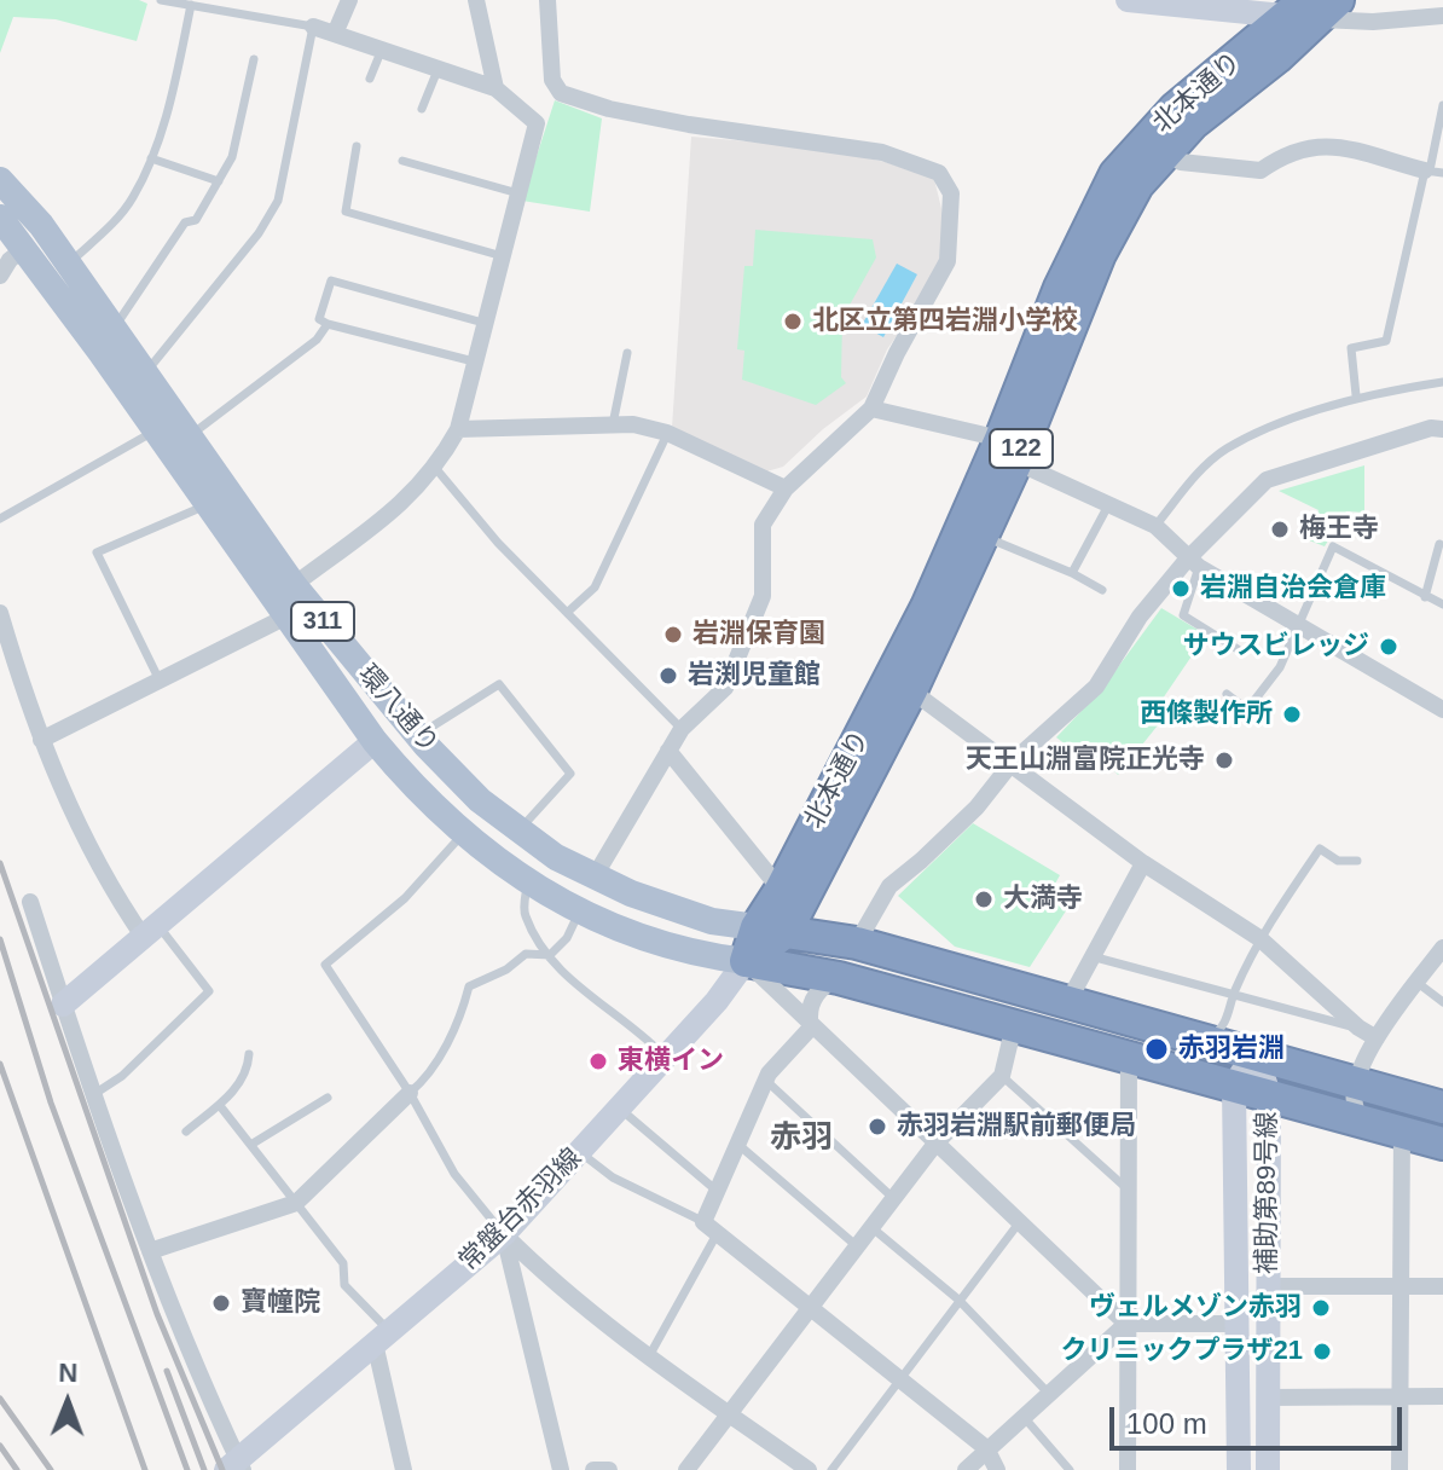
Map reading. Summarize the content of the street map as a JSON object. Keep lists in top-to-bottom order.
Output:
{
  "streets": {
    "highway": ["北本通り", "122"],
    "main road": [
      "311",
      "環八通り",
      "補助第89号線",
      "常盤台赤羽線"
    ]
  },
  "crossings": [
    ["北本通り", "122"],
    ["北本通り", "環八通り"],
    ["122", "環八通り"],
    ["122", "常盤台赤羽線"],
    ["環八通り", "常盤台赤羽線"]
  ],
  "districts": ["赤羽"],
  "places": [
    "北区立第四岩淵小学校",
    "梅王寺",
    "岩淵自治会倉庫",
    "岩淵保育園",
    "サウスビレッジ",
    "岩渕児童館",
    "西條製作所",
    "天王山淵富院正光寺",
    "大満寺",
    "赤羽岩淵",
    "東横イン",
    "赤羽岩淵駅前郵便局",
    "寶幢院",
    "ヴェルメゾン赤羽",
    "クリニックプラザ21"
  ],
  "scale_bar": "100 m",
  "north": "top"
}
